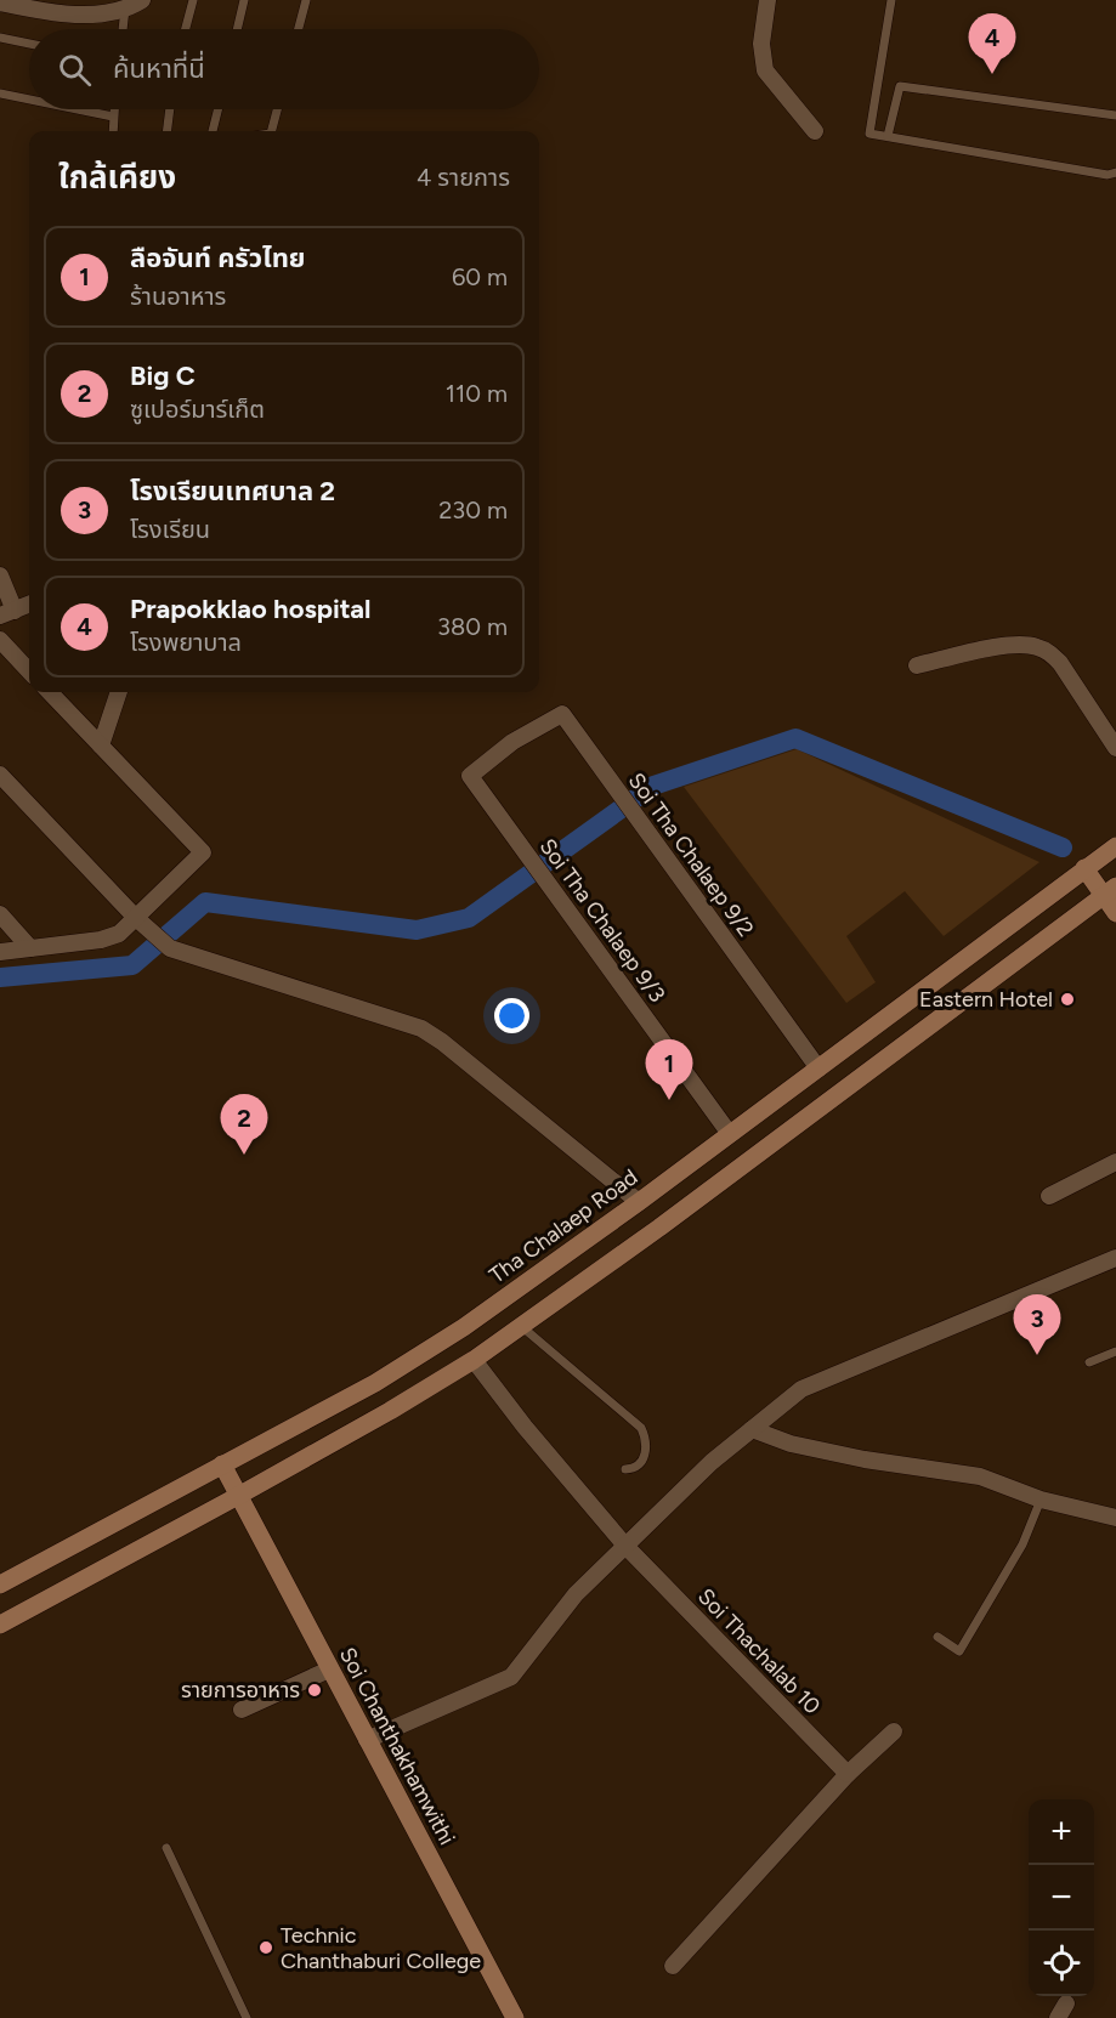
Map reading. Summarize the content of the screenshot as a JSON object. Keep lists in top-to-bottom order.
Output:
{
  "streets": {
    "main road": ["Tha Chalaep Road", "Soi Chanthakhamwithi"],
    "street": ["Soi Tha Chalaep 9/2", "Soi Tha Chalaep 9/3", "Soi Thachalab 10"]
  },
  "crossings": [
    ["Soi Tha Chalaep 9/2", "Soi Tha Chalaep 9/3"],
    ["Soi Tha Chalaep 9/2", "Tha Chalaep Road"],
    ["Soi Tha Chalaep 9/3", "Tha Chalaep Road"],
    ["Tha Chalaep Road", "Soi Chanthakhamwithi"]
  ],
  "places": ["Eastern Hotel", "รายการอาหาร", "Technic Chanthaburi College"],
  "page": {
    "pins": [
      "4",
      "1",
      "2",
      "3"
    ],
    "search": "ค้นหาที่นี่",
    "heading": ["ใกล้เคียง", "4 รายการ"],
    "list": [
      {
        "mark": "1",
        "name": "ลือจันท์ ครัวไทย",
        "note": "ร้านอาหาร",
        "value": "60 m"
      },
      {
        "mark": "2",
        "name": "Big C",
        "note": "ซูเปอร์มาร์เก็ต",
        "value": "110 m"
      },
      {
        "mark": "3",
        "name": "โรงเรียนเทศบาล 2",
        "note": "โรงเรียน",
        "value": "230 m"
      },
      {
        "mark": "4",
        "name": "Prapokklao hospital",
        "note": "โรงพยาบาล",
        "value": "380 m"
      }
    ],
    "map_buttons": ["+", "−"]
  }
}
